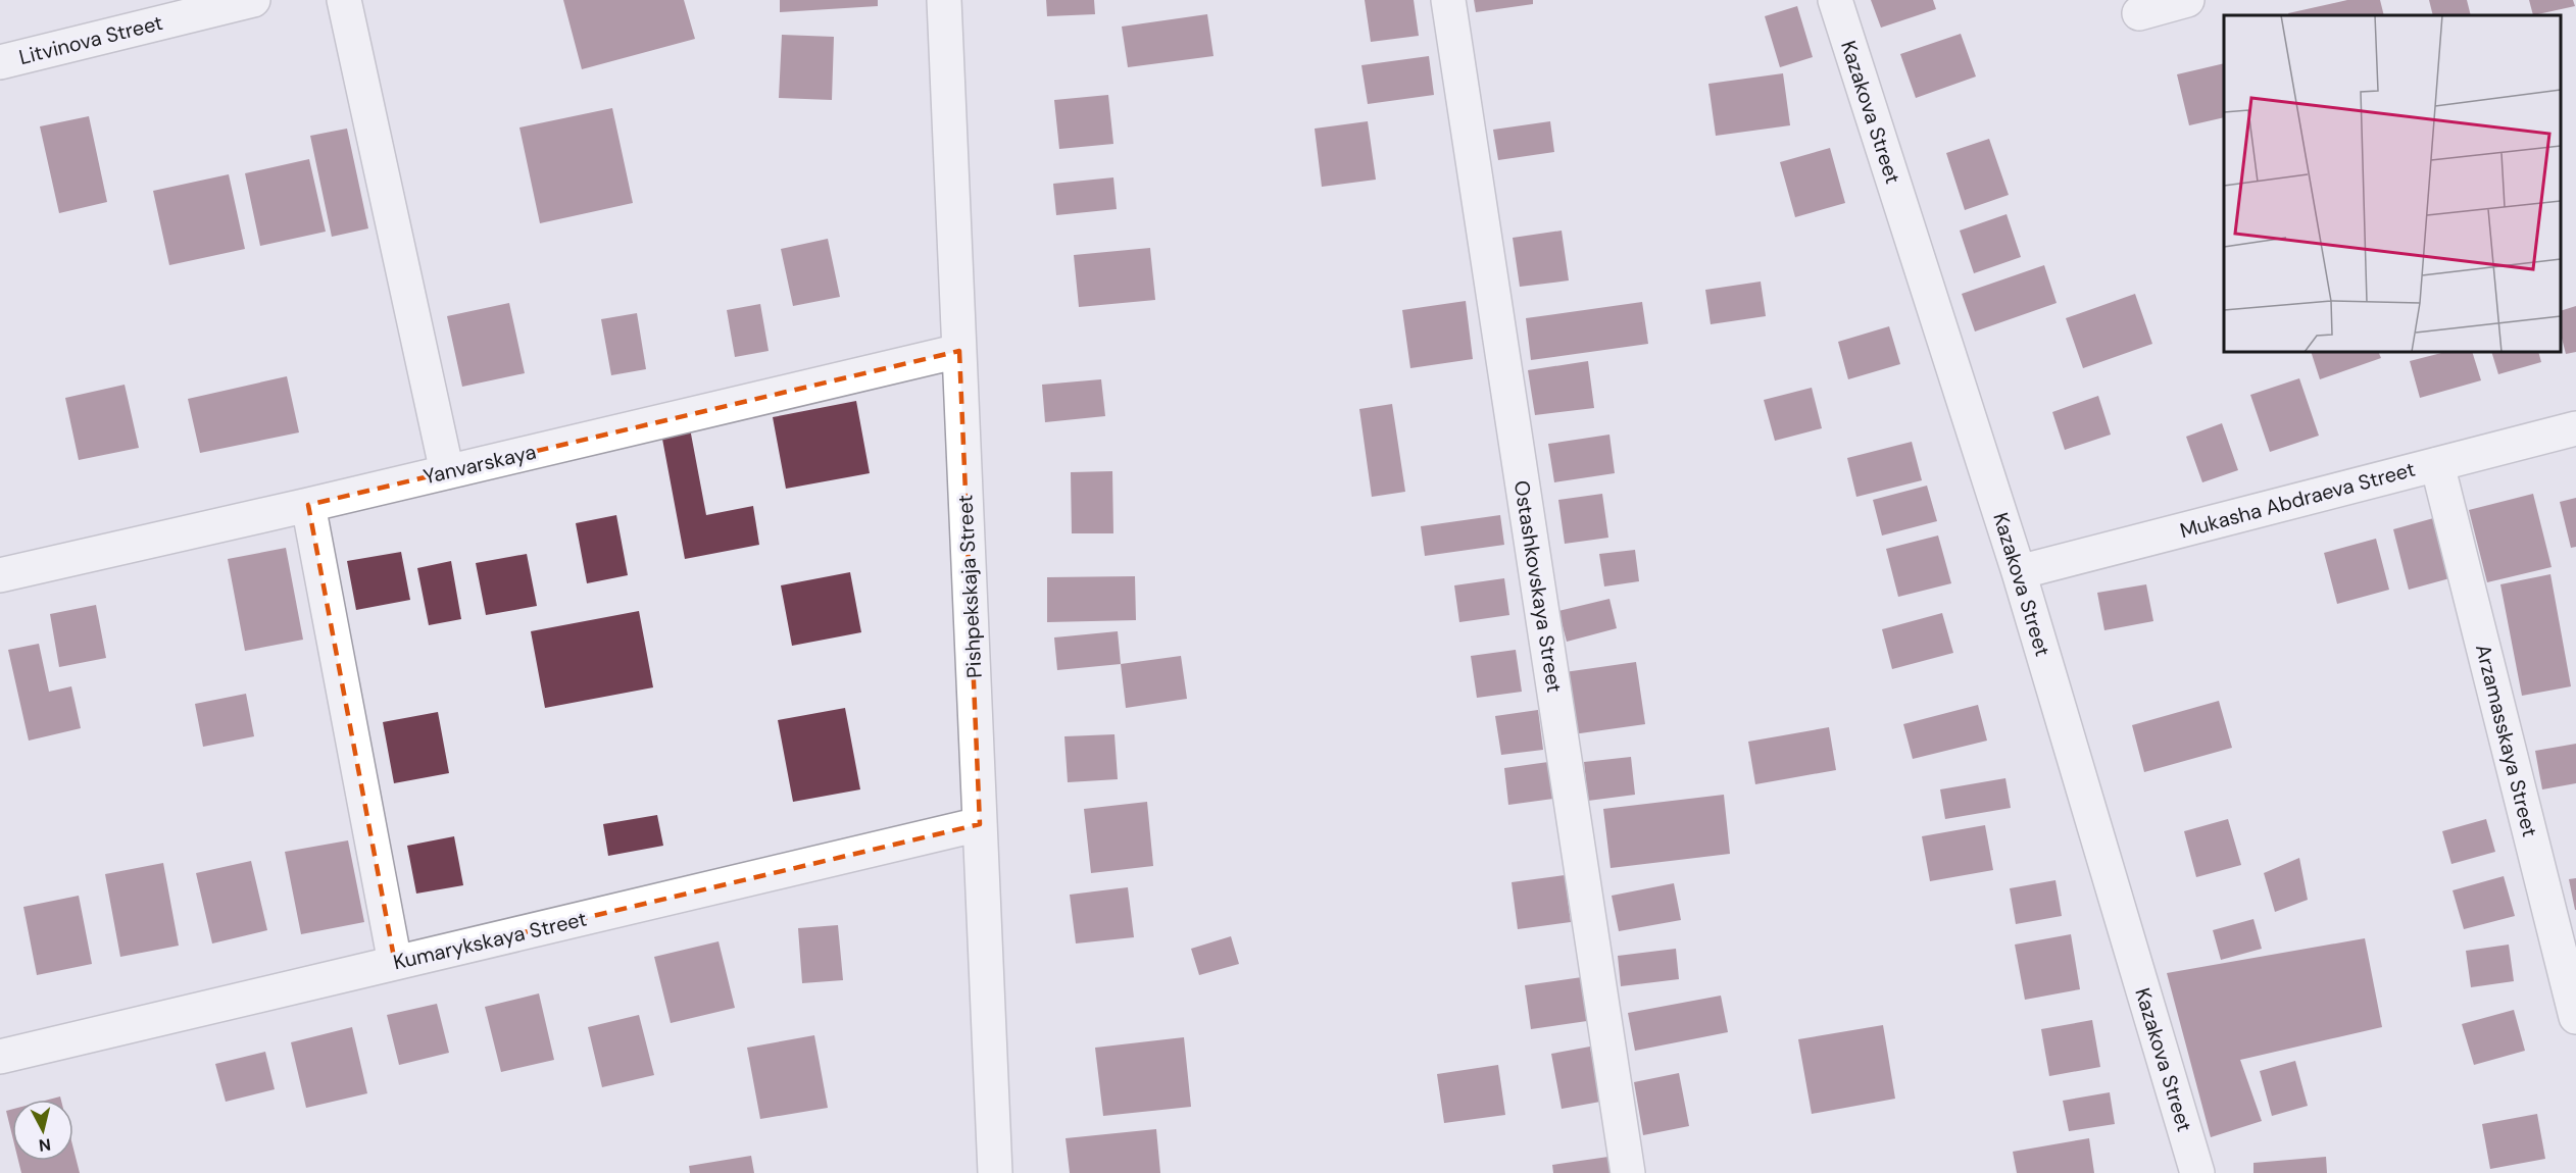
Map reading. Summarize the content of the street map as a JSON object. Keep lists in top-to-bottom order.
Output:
{
  "streets": {
    "street": [
      "Litvinova Street",
      "Kazakova Street",
      "Yanvarskaya",
      "Mukasha Abdraeva Street",
      "Pishpekskaja Street",
      "Ostashkovskaya Street",
      "Arzamasskaya Street",
      "Kumarykskaya Street"
    ]
  },
  "crossings": [
    ["Kazakova Street", "Mukasha Abdraeva Street"],
    ["Yanvarskaya", "Pishpekskaja Street"],
    ["Mukasha Abdraeva Street", "Arzamasskaya Street"],
    ["Pishpekskaja Street", "Kumarykskaya Street"]
  ],
  "north": "bottom"
}
